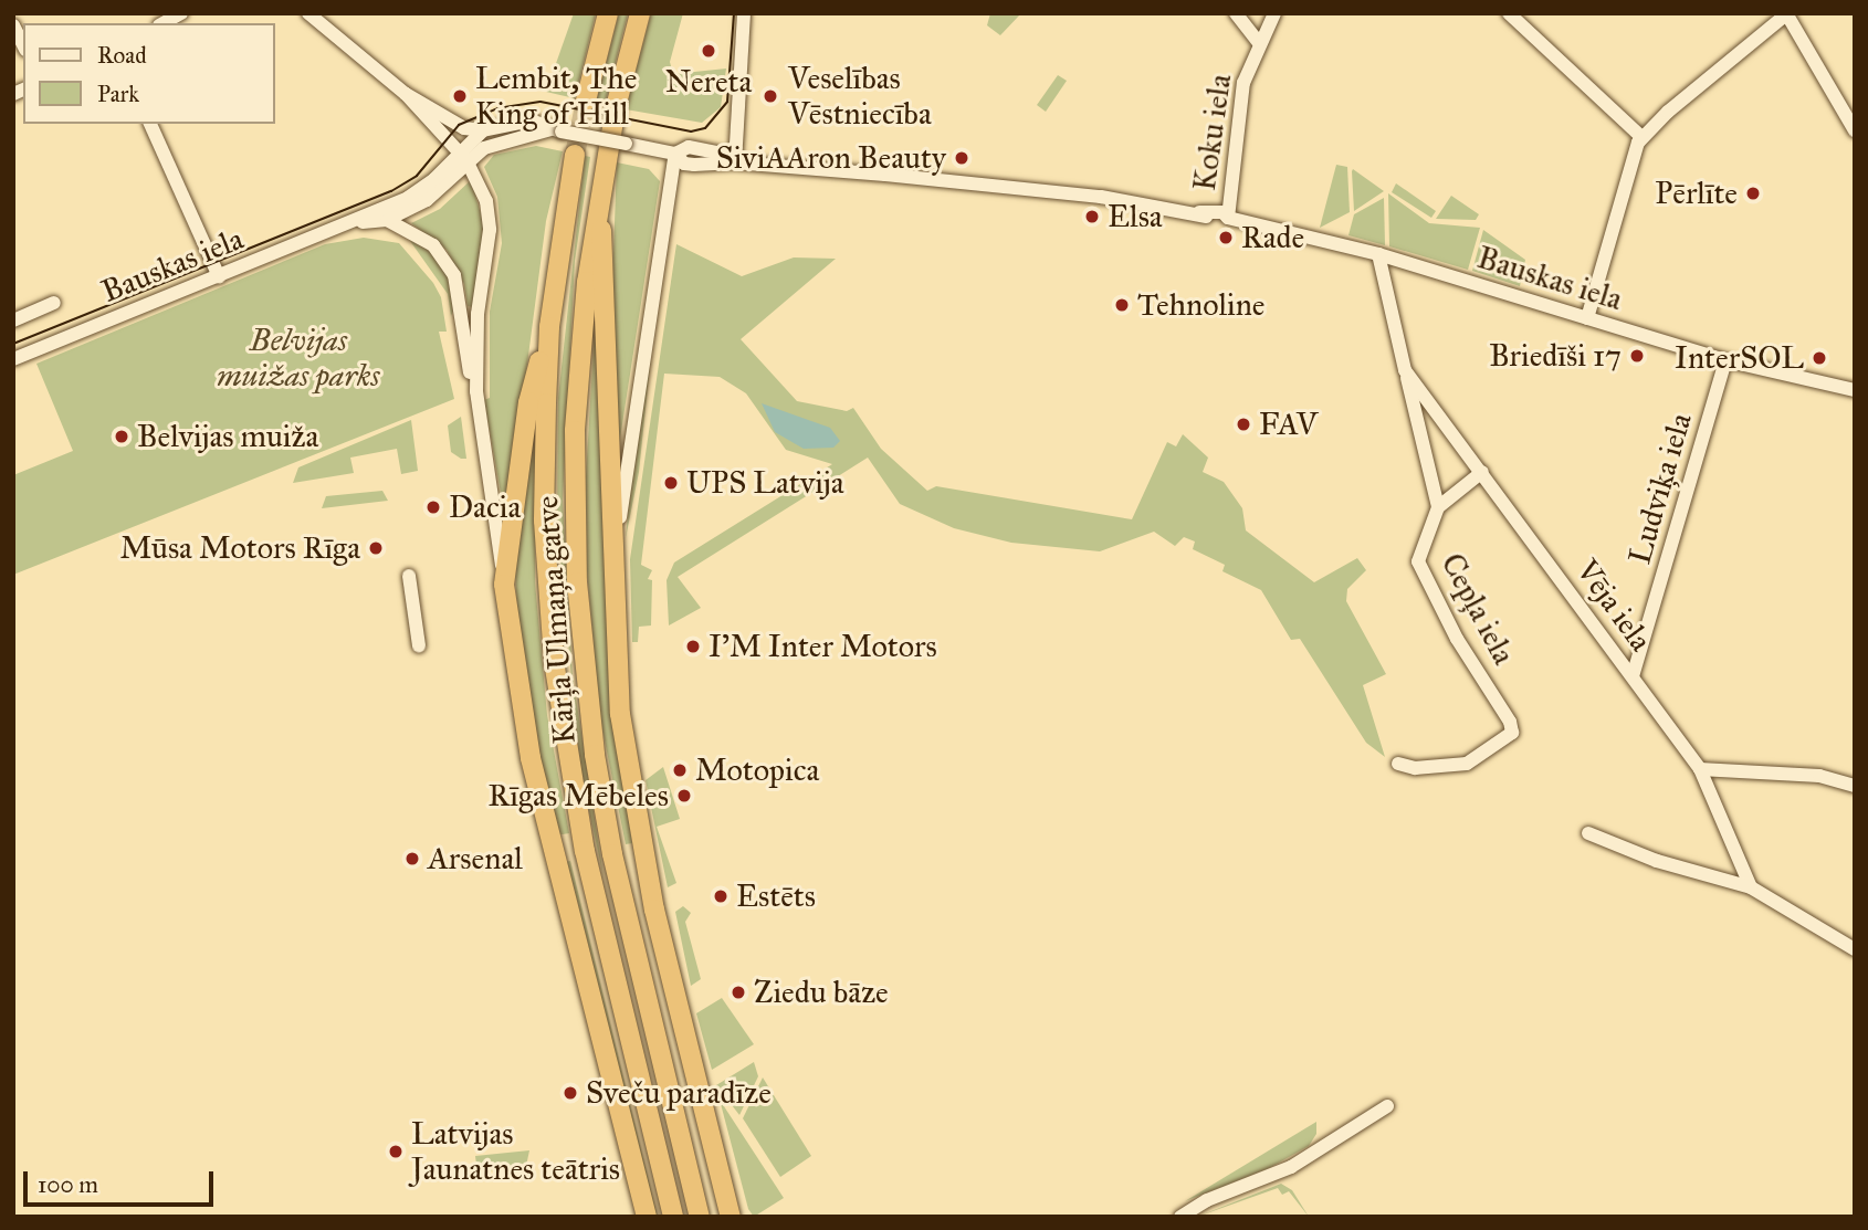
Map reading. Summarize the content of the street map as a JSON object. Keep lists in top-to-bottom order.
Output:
{
  "streets": {
    "highway": ["Kārļa Ulmaņa gatve"],
    "street": [
      "Koku iela",
      "Bauskas iela",
      "Ludviķa iela",
      "Vēja iela",
      "Cepļa iela"
    ]
  },
  "crossings": [
    ["Koku iela", "Bauskas iela"],
    ["Bauskas iela", "Ludviķa iela"],
    ["Bauskas iela", "Vēja iela"],
    ["Ludviķa iela", "Vēja iela"]
  ],
  "parks": ["Belvijas muižas parks"],
  "places": [
    "Nereta",
    "Lembit, The King of Hill",
    "Veselības Vēstniecība",
    "SiviAAron Beauty",
    "Pērlīte",
    "Elsa",
    "Rade",
    "Tehnoline",
    "Briedīši 17",
    "InterSOL",
    "FAV",
    "Belvijas muiža",
    "UPS Latvija",
    "Dacia",
    "Mūsa Motors Rīga",
    "I'M Inter Motors",
    "Motopica",
    "Rīgas Mēbeles",
    "Arsenal",
    "Estēts",
    "Ziedu bāze",
    "Sveču paradīze",
    "Latvijas Jaunatnes teātris"
  ],
  "legend": ["Road", "Park"],
  "scale_bar": "100 m"
}
